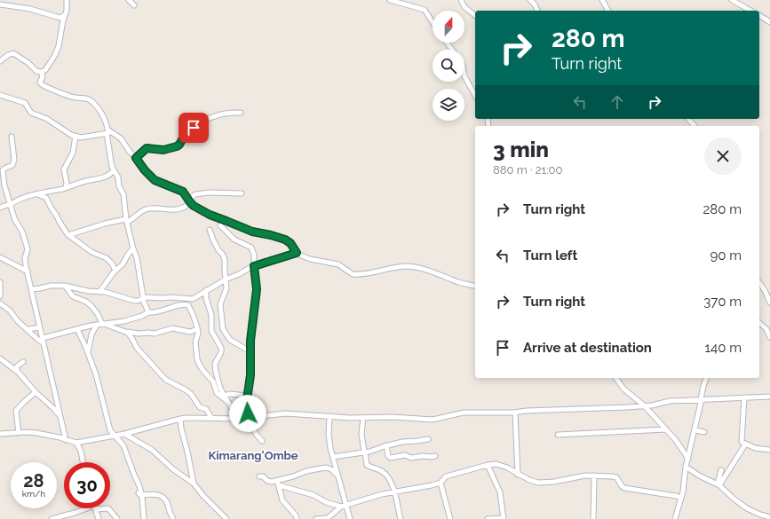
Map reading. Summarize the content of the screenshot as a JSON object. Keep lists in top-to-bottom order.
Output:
{
  "districts": ["Kimarang'Ombe"],
  "north": "top",
  "page": {
    "turn": ["280 m", "Turn right"],
    "heading": ["3 min", "880 m · 21:00"],
    "list": [
      {
        "name": "Turn right",
        "value": "280 m"
      },
      {
        "name": "Turn left",
        "value": "90 m"
      },
      {
        "name": "Turn right",
        "value": "370 m"
      },
      {
        "name": "Arrive at destination",
        "value": "140 m"
      }
    ],
    "speed": "28 km/h",
    "limit": "30"
  }
}
